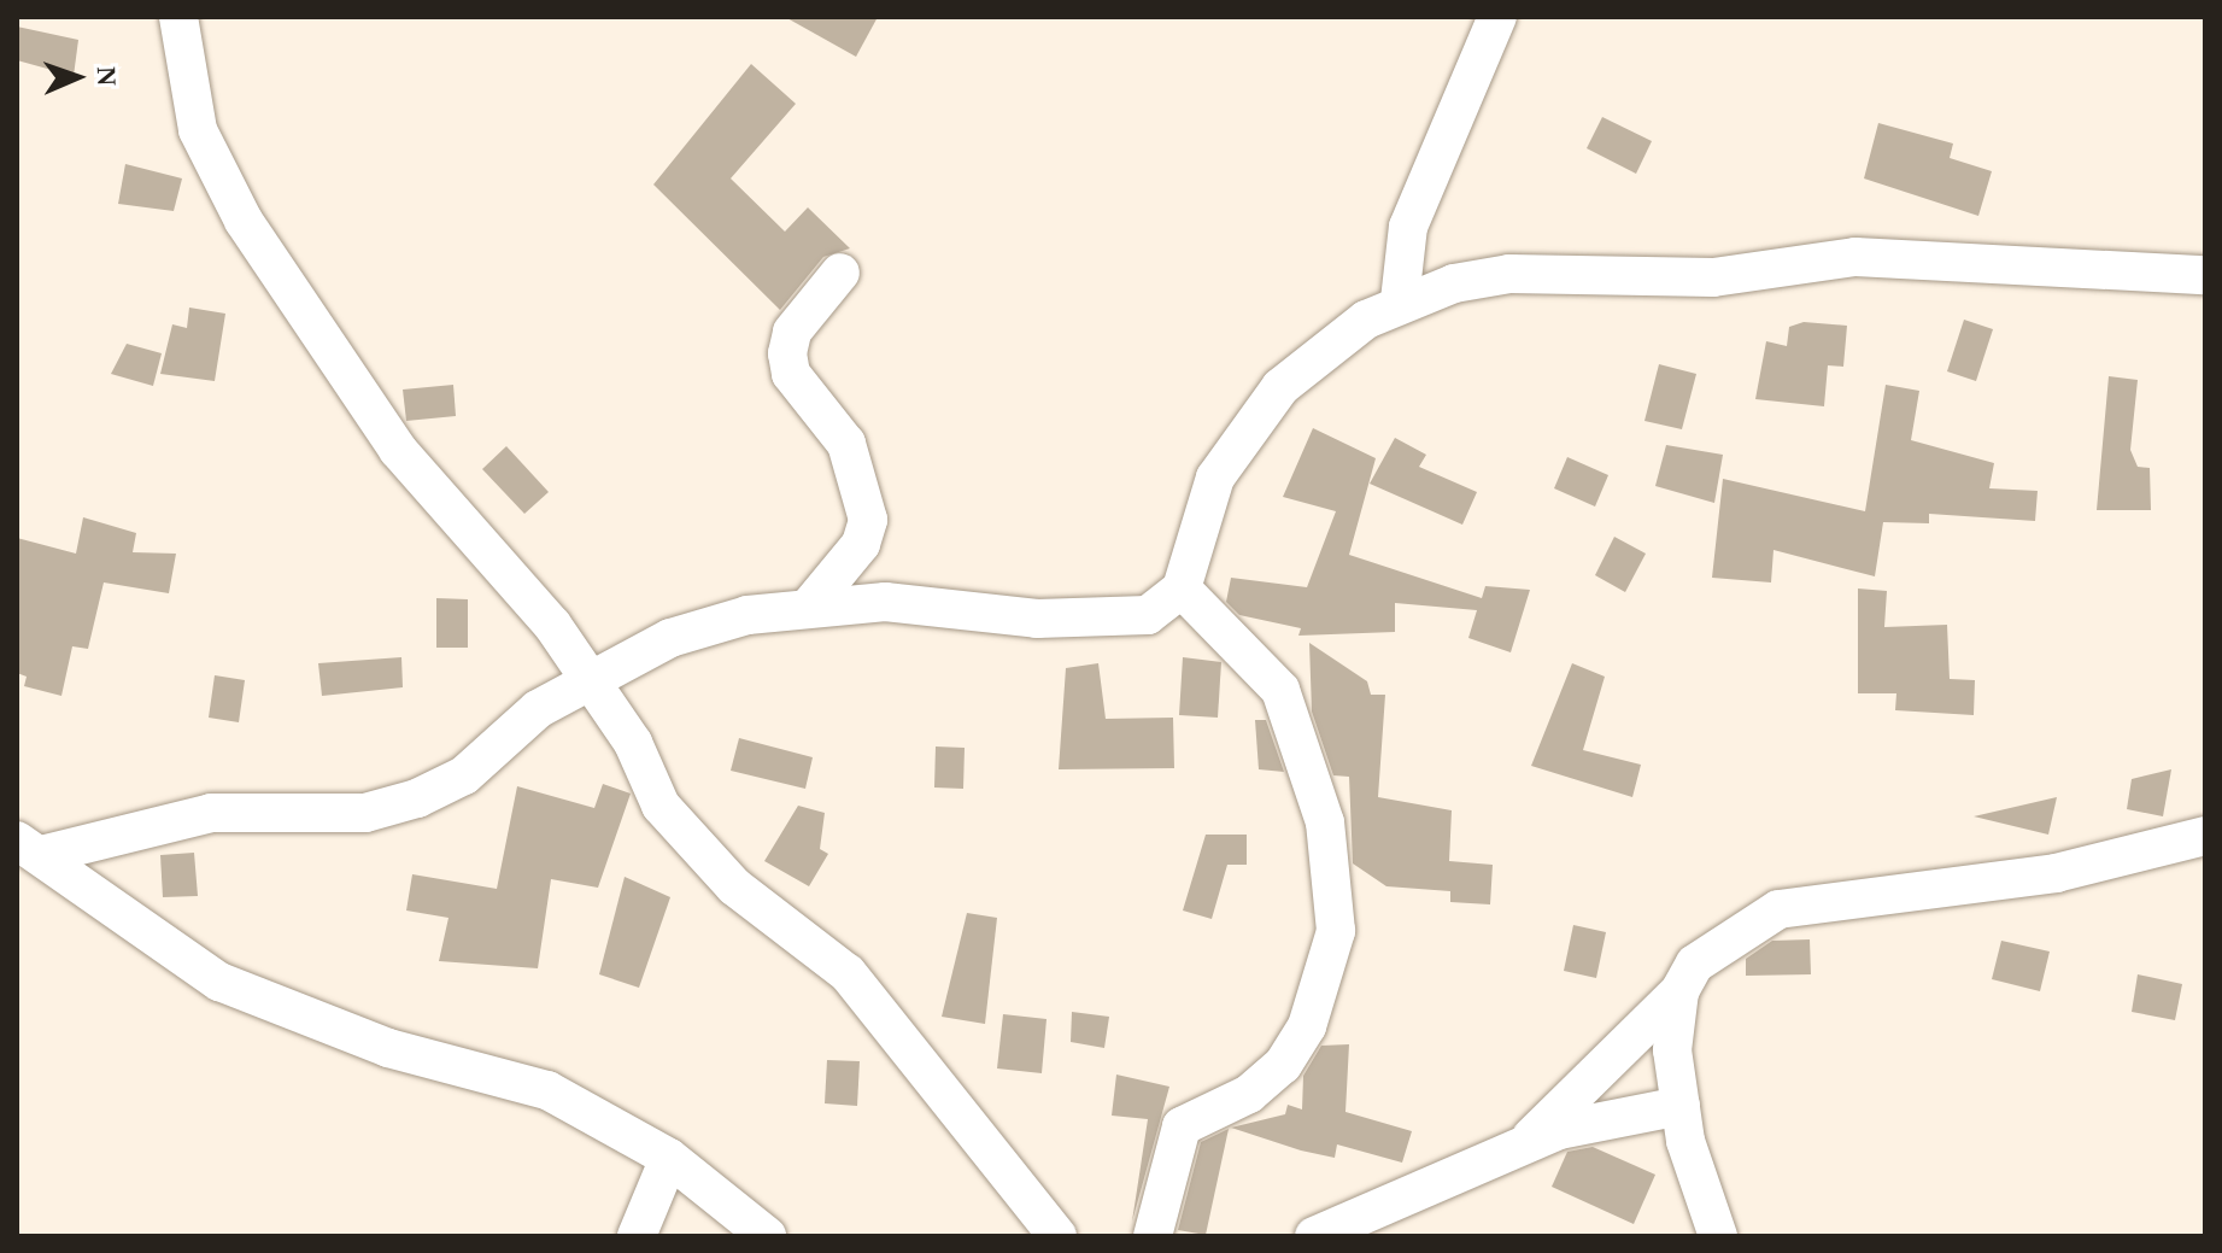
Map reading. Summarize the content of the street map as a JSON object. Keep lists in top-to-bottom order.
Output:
{
  "north": "right"
}
